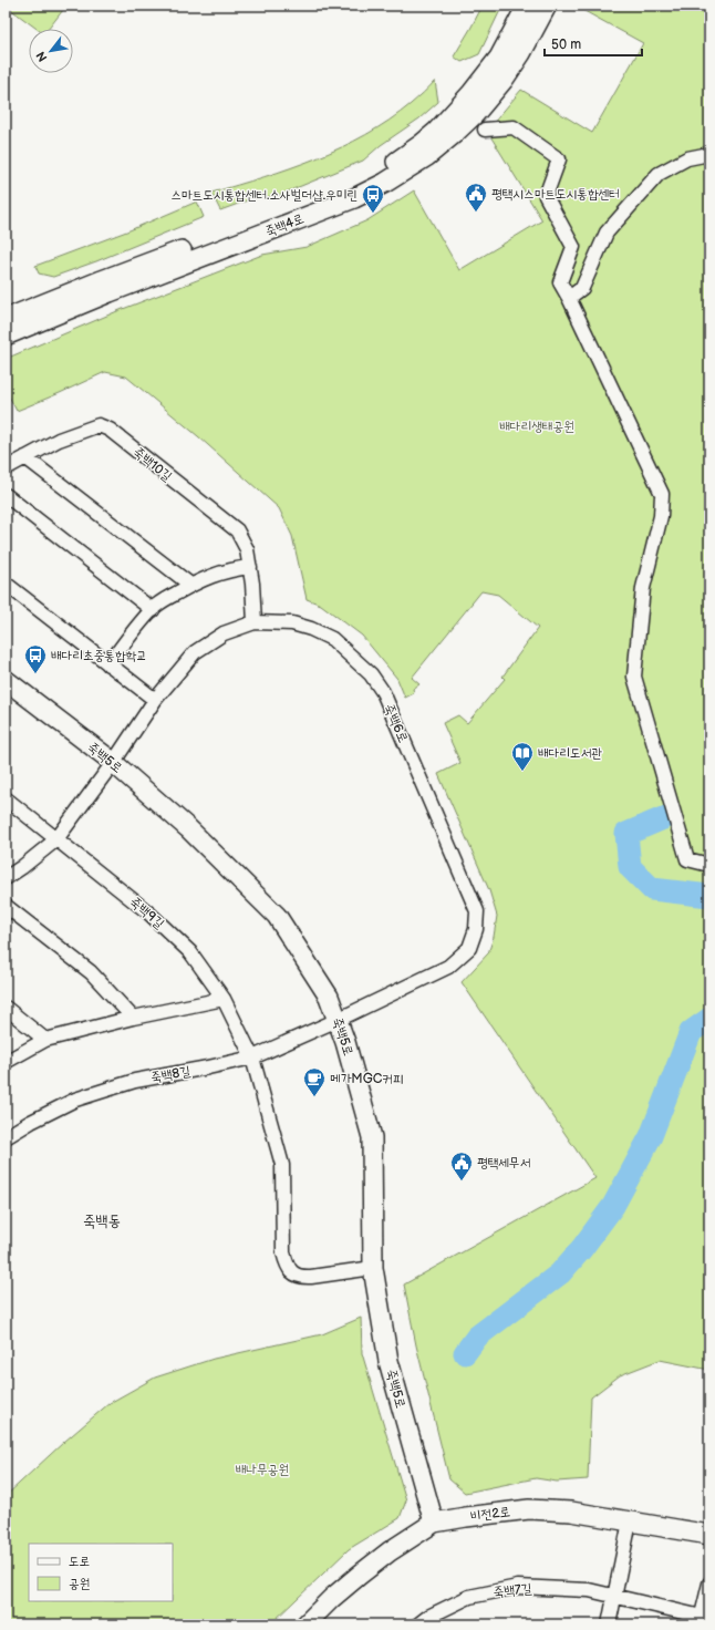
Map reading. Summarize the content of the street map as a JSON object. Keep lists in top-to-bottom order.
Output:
{
  "streets": {
    "street": [
      "죽백4로",
      "죽백10길",
      "죽백6로",
      "죽백5로",
      "죽백9길",
      "죽백8길",
      "비전2로",
      "죽백7길"
    ]
  },
  "crossings": [
    ["죽백10길", "죽백6로"],
    ["죽백6로", "죽백5로"],
    ["죽백6로", "죽백8길"],
    ["죽백5로", "죽백9길"],
    ["죽백5로", "죽백8길"],
    ["죽백5로", "비전2로"],
    ["죽백9길", "죽백8길"]
  ],
  "districts": ["죽백동"],
  "parks": ["배다리생태공원", "배나무공원"],
  "places": {
    "public building": ["평택시스마트도시통합센터", "평택세무서"],
    "bus stop": ["스마트도시통합센터.소사벌더샵.우미린", "배다리초중통합학교"],
    "library": ["배다리도서관"],
    "cafe": ["메가MGC커피"]
  },
  "legend": ["도로", "공원"],
  "scale_bar": "50 m",
  "north": "bottom left"
}
